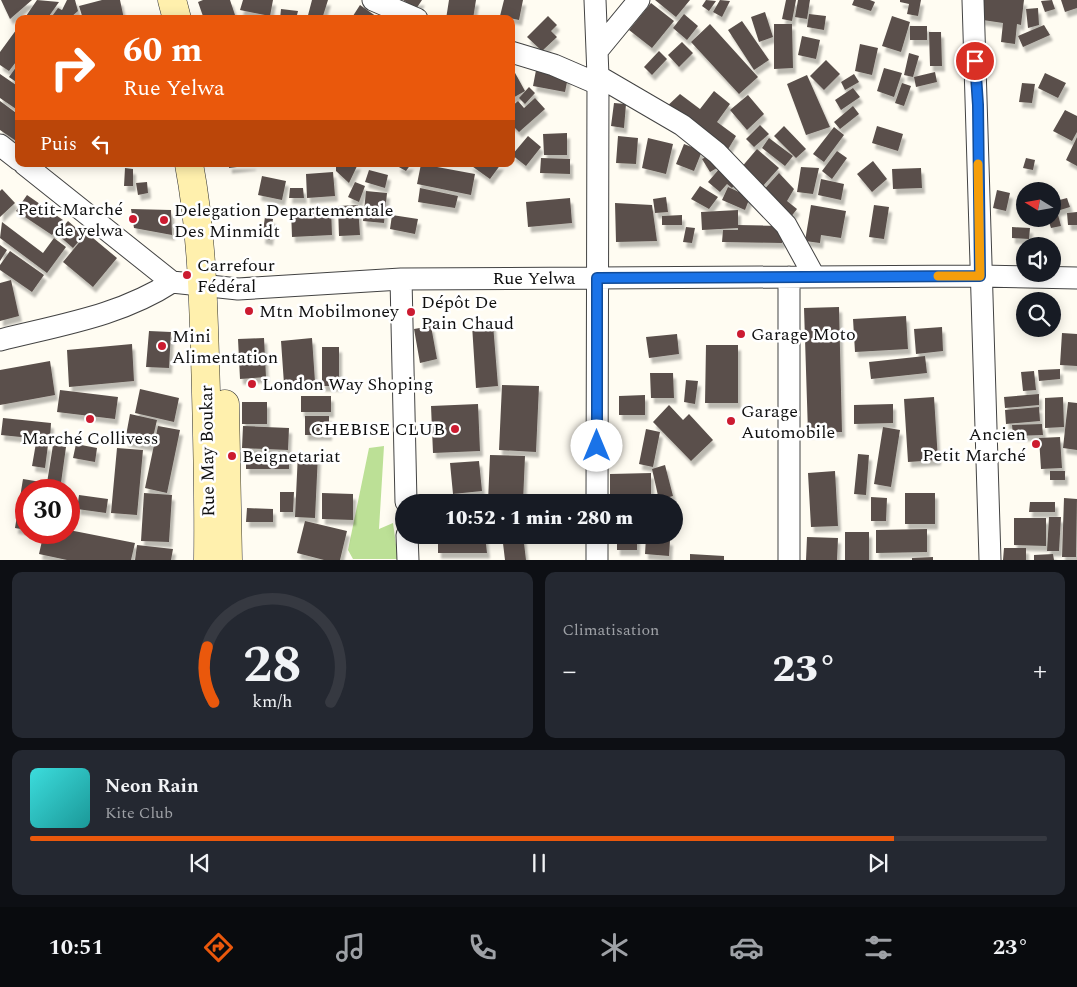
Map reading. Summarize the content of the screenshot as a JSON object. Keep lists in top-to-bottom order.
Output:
{
  "streets": {
    "main road": ["Rue May Boukar"],
    "street": ["Rue Yelwa"]
  },
  "crossings": [
    ["Rue Yelwa", "Rue May Boukar"]
  ],
  "places": [
    "Petit-Marché de yelwa",
    "Delegation Departementale Des Minmidt",
    "Carrefour Fédéral",
    "Mtn Mobilmoney",
    "Dépôt De Pain Chaud",
    "Garage Moto",
    "Mini Alimentation",
    "London Way Shoping",
    "Marché Collivess",
    "Garage Automobile",
    "CHEBISE CLUB",
    "Ancien Petit Marché",
    "Beignetariat"
  ],
  "north": "left",
  "page": {
    "turn": ["60 m", "Rue Yelwa"],
    "then": "Puis",
    "limit": "30",
    "trip": "10:52 · 1 min · 280 m",
    "tile": "Climatisation",
    "heat": ["−", "23°", "+"],
    "song": ["Neon Rain", "Kite Club"],
    "tabs": ["10:51", "23°"],
    "gauge": ["28", "km/h"]
  }
}
